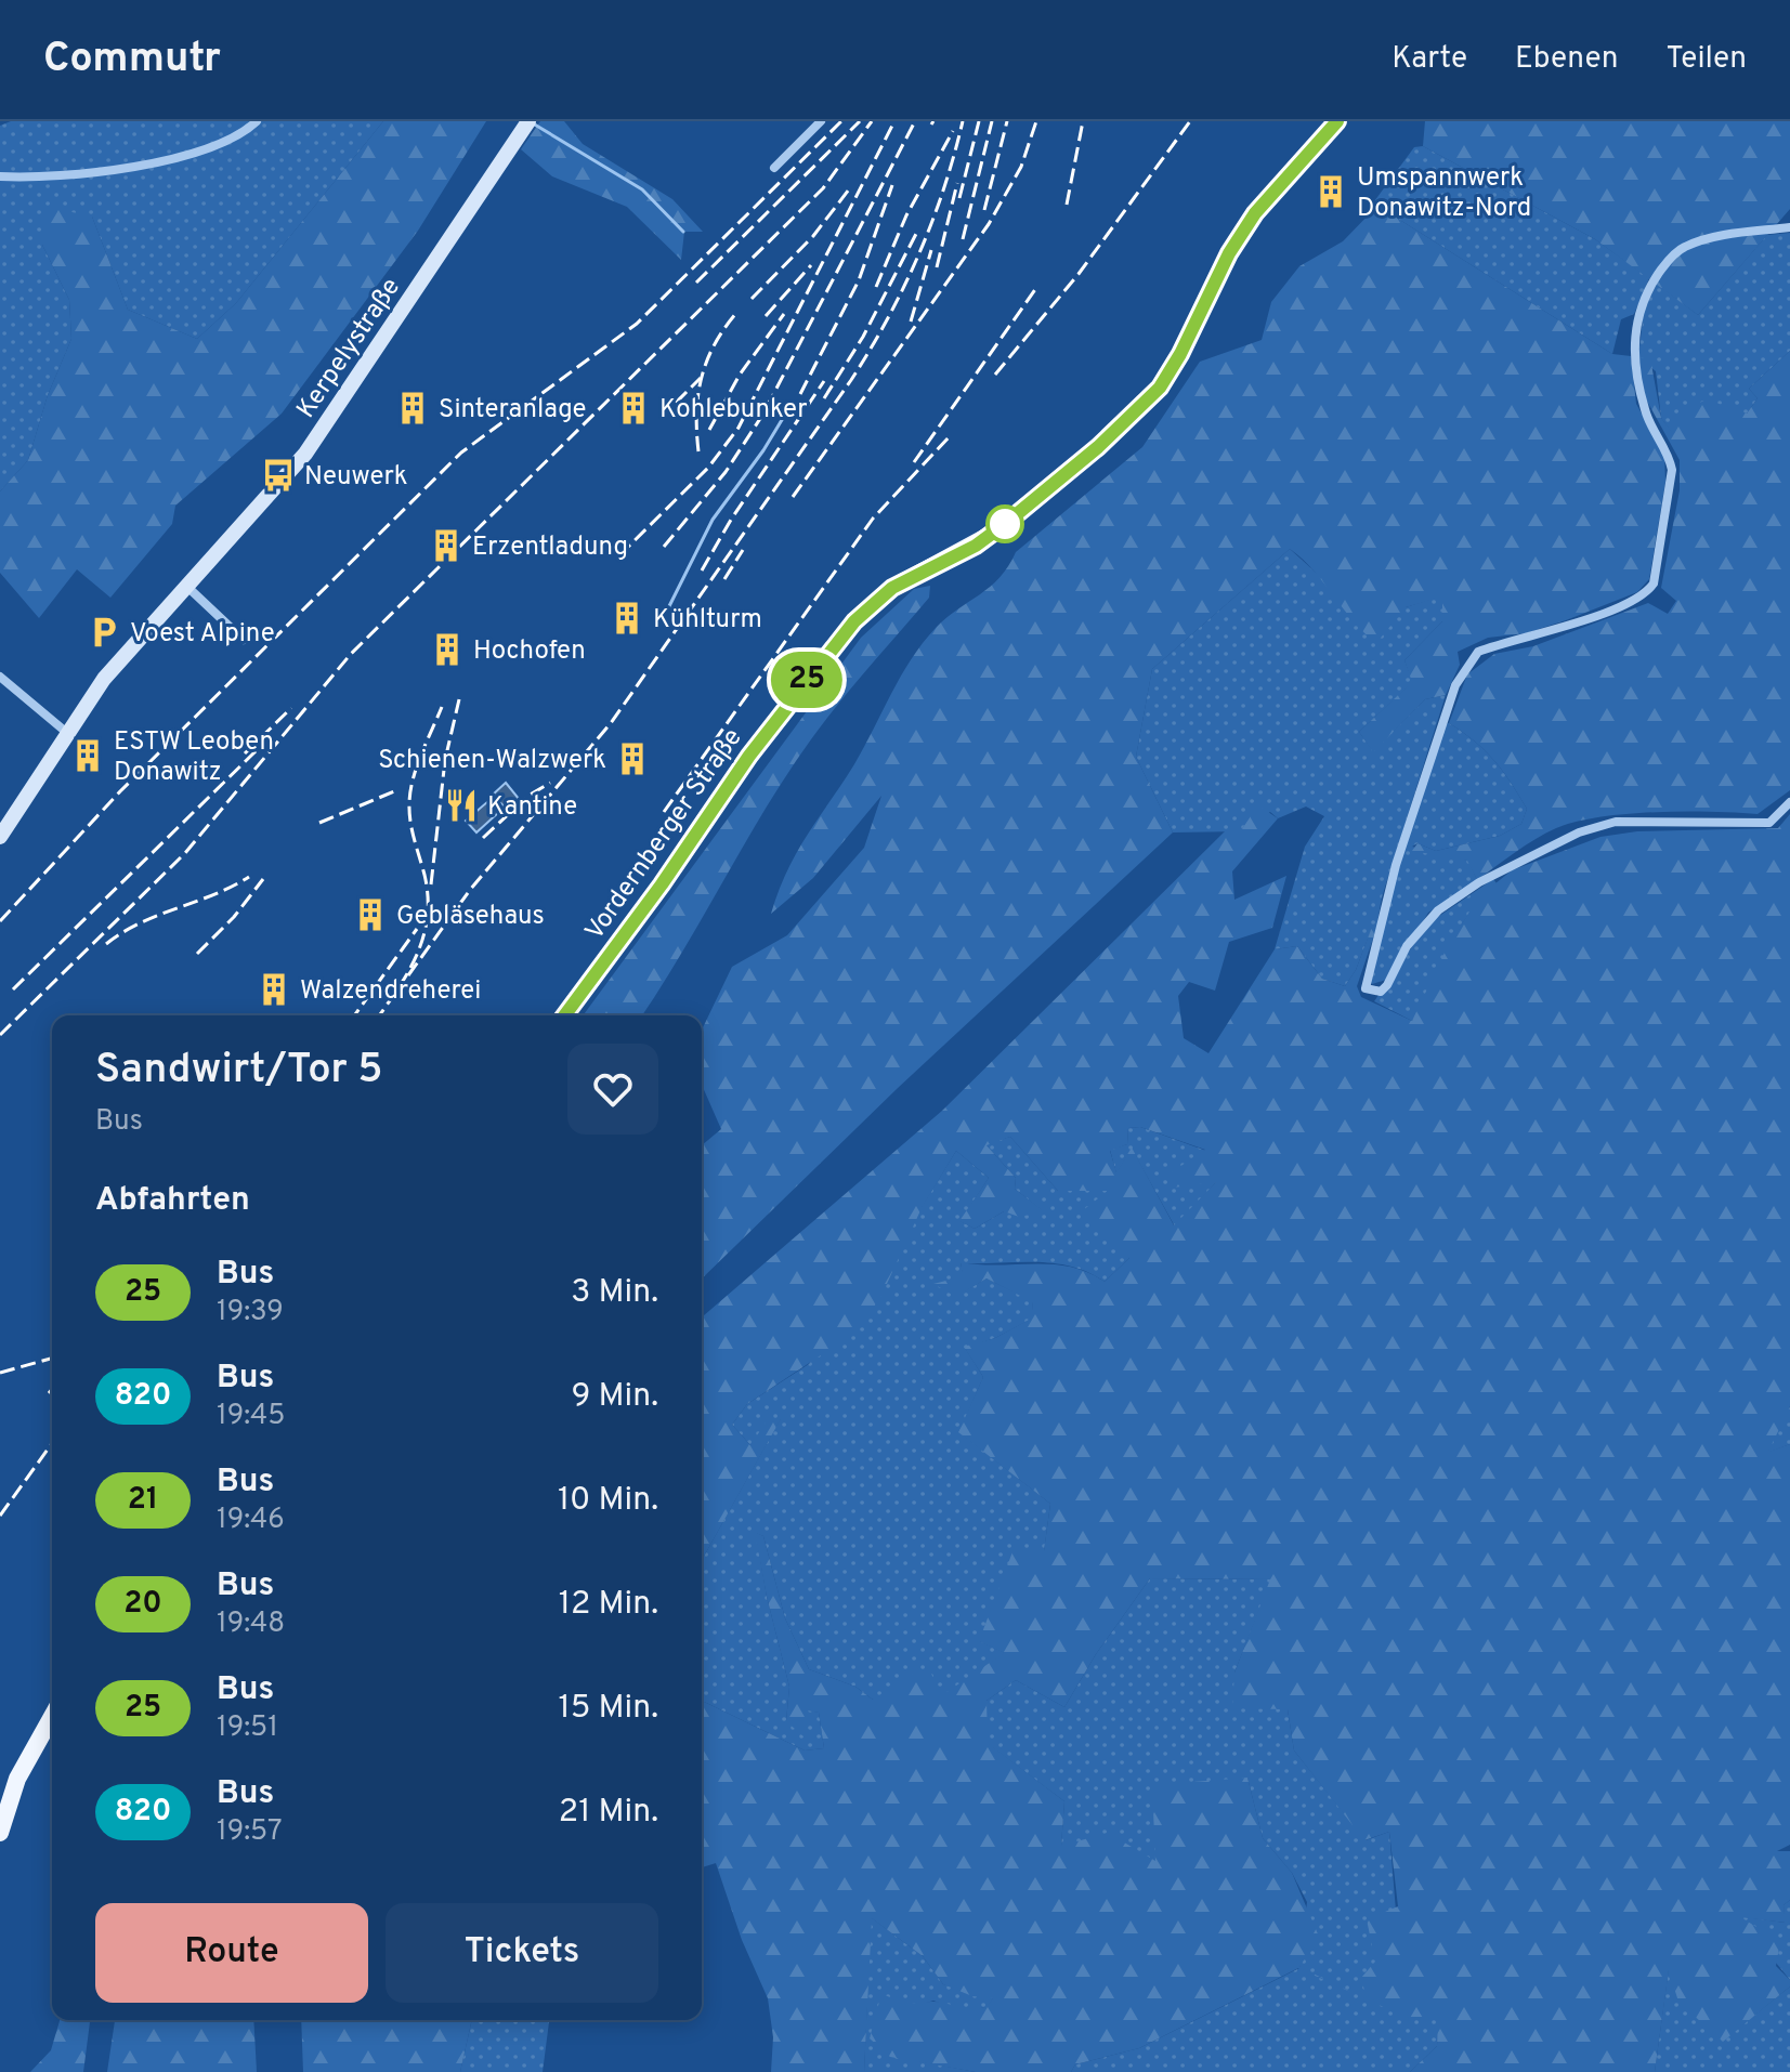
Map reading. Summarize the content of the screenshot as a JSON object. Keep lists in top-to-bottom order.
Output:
{
  "streets": {
    "main road": ["Kerpelystraße", "Vordernberger Straße"]
  },
  "places": {
    "building": [
      "Umspannwerk Donawitz-Nord",
      "Sinteranlage",
      "Kohlebunker",
      "Erzentladung",
      "Kühlturm",
      "Hochofen",
      "ESTW Leoben Donawitz",
      "Schienen-Walzwerk",
      "Gebläsehaus",
      "Walzendreherei"
    ],
    "bus stop": ["Neuwerk"],
    "parking": ["Voest Alpine"],
    "restaurant": ["Kantine"]
  },
  "lines": ["bus line 25"],
  "page": {
    "header": "Commutr",
    "nav": ["Karte", "Ebenen", "Teilen"],
    "on_map": "25",
    "heading": [
      ["Sandwirt/Tor 5", "Bus"],
      "Abfahrten"
    ],
    "list": [
      {
        "mark": "25",
        "name": "Bus",
        "note": "19:39",
        "value": "3 Min."
      },
      {
        "mark": "820",
        "name": "Bus",
        "note": "19:45",
        "value": "9 Min."
      },
      {
        "mark": "21",
        "name": "Bus",
        "note": "19:46",
        "value": "10 Min."
      },
      {
        "mark": "20",
        "name": "Bus",
        "note": "19:48",
        "value": "12 Min."
      },
      {
        "mark": "25",
        "name": "Bus",
        "note": "19:51",
        "value": "15 Min."
      },
      {
        "mark": "820",
        "name": "Bus",
        "note": "19:57",
        "value": "21 Min."
      }
    ],
    "buttons": ["Route", "Tickets"]
  }
}
